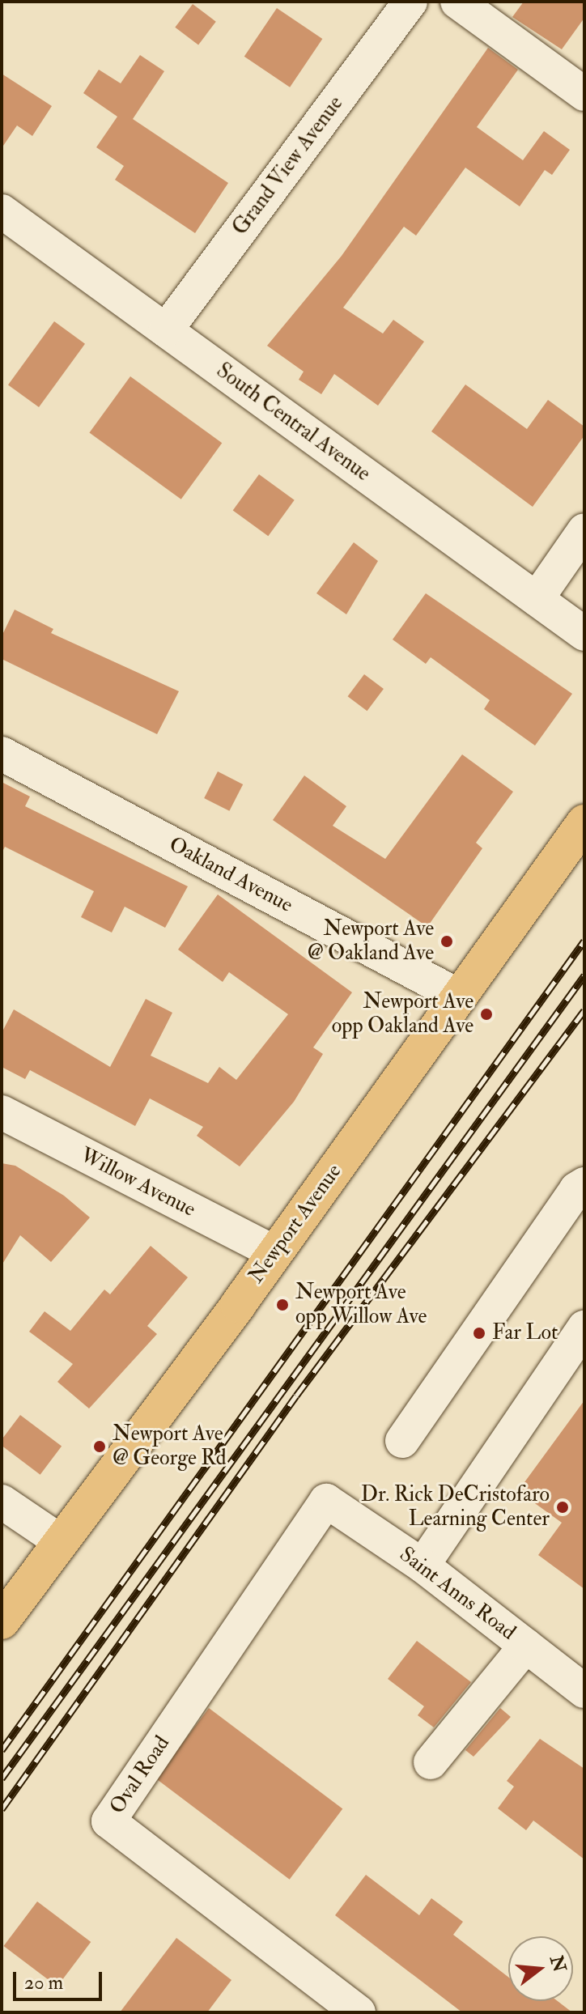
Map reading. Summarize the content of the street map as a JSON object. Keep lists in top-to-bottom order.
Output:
{
  "streets": {
    "main road": ["Newport Avenue"],
    "street": [
      "Grand View Avenue",
      "South Central Avenue",
      "Oakland Avenue",
      "Willow Avenue",
      "Saint Anns Road",
      "Oval Road"
    ]
  },
  "crossings": [
    ["Grand View Avenue", "South Central Avenue"],
    ["Oakland Avenue", "Newport Avenue"],
    ["Willow Avenue", "Newport Avenue"],
    ["Saint Anns Road", "Oval Road"]
  ],
  "places": [
    "Newport Ave @ Oakland Ave",
    "Newport Ave opp Oakland Ave",
    "Newport Ave opp Willow Ave",
    "Far Lot",
    "Newport Ave @ George Rd",
    "Dr. Rick DeCristofaro Learning Center"
  ],
  "scale_bar": "20 m",
  "north": "right"
}
